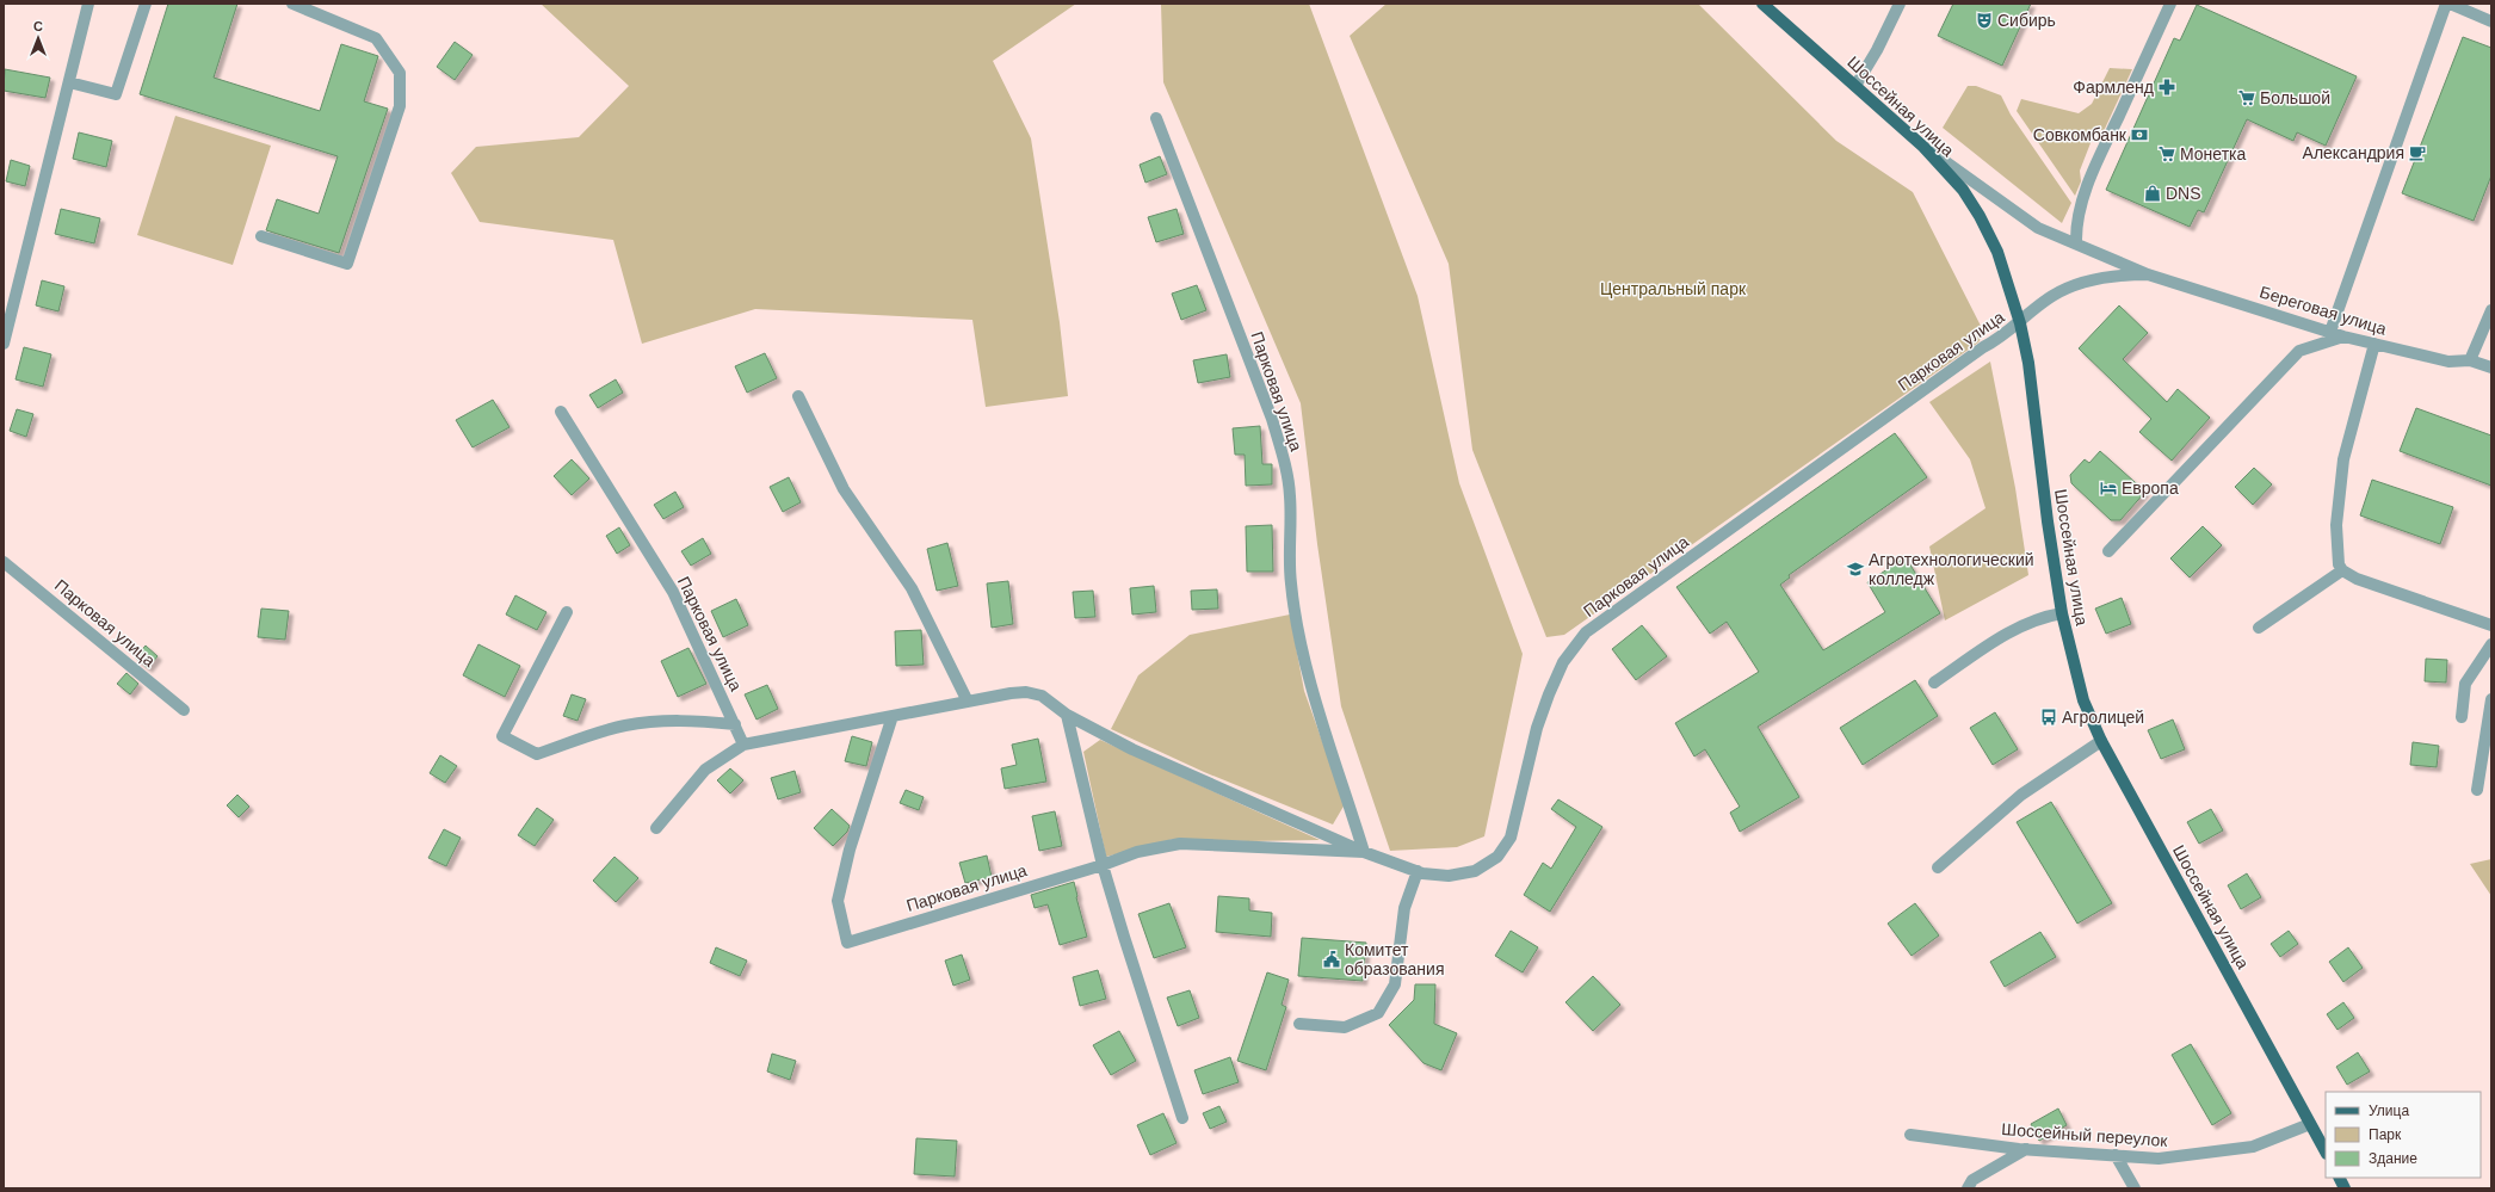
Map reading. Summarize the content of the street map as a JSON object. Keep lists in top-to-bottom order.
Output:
{
  "streets": {
    "main road": ["Шоссейная улица"],
    "street": ["Береговая улица", "Парковая улица", "Шоссейный переулок"]
  },
  "crossings": [
    ["Шоссейная улица", "Береговая улица"],
    ["Шоссейная улица", "Парковая улица"],
    ["Шоссейная улица", "Шоссейный переулок"],
    ["Береговая улица", "Парковая улица"]
  ],
  "parks": ["Центральный парк"],
  "places": {
    "theatre": ["Сибирь"],
    "pharmacy": ["Фармленд"],
    "supermarket": ["Большой", "Монетка"],
    "bank": ["Совкомбанк"],
    "cafe": ["Александрия"],
    "shop": ["DNS"],
    "hotel": ["Европа"],
    "school or university": ["Агротехнологический колледж"],
    "bus stop": ["Агролицей"],
    "public building": ["Комитет образования"]
  },
  "legend": ["Улица", "Парк", "Здание"],
  "north": "top"
}
